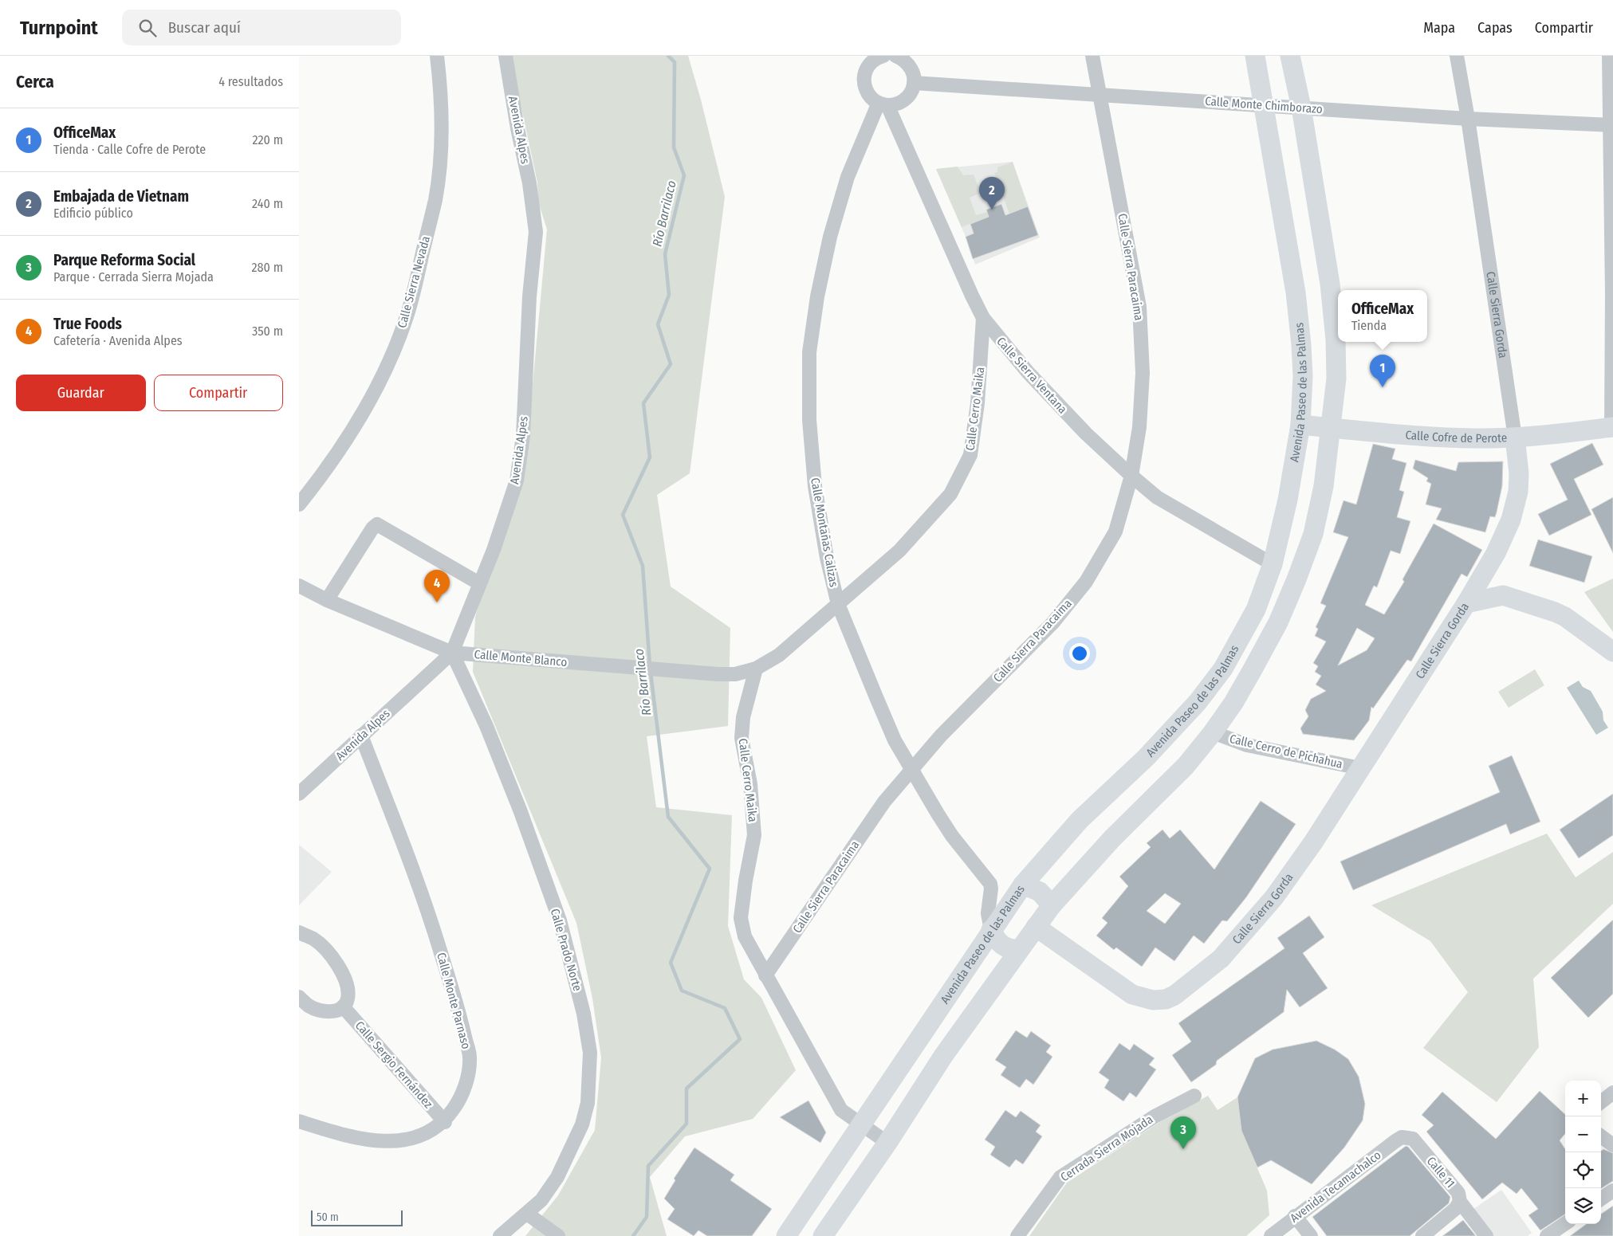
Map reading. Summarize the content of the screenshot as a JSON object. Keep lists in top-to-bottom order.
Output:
{
  "streets": {
    "main road": ["Calle Sierra Gorda", "Avenida Paseo de las Palmas", "Calle Cofre de Perote"],
    "street": [
      "Calle Monte Chimborazo",
      "Avenida Alpes",
      "Calle Sierra Paracaima",
      "Calle Sierra Nevada",
      "Calle Sierra Ventana",
      "Calle Cerro Maika",
      "Calle Montañas Calizas",
      "Calle Monte Blanco",
      "Calle Cerro de Pichahua",
      "Calle Prado Norte",
      "Calle Monte Parnaso",
      "Calle Sergio Fernández",
      "Cerrada Sierra Mojada",
      "Calle 11",
      "Avenida Tecamachalco"
    ]
  },
  "crossings": [
    ["Calle Monte Chimborazo", "Calle Sierra Paracaima"],
    ["Calle Monte Chimborazo", "Calle Sierra Gorda"],
    ["Calle Monte Chimborazo", "Avenida Paseo de las Palmas"],
    ["Avenida Alpes", "Calle Monte Blanco"],
    ["Avenida Alpes", "Calle Prado Norte"],
    ["Avenida Alpes", "Calle Monte Parnaso"],
    ["Calle Sierra Paracaima", "Calle Sierra Ventana"],
    ["Calle Sierra Paracaima", "Calle Cerro Maika"],
    ["Calle Sierra Paracaima", "Calle Montañas Calizas"],
    ["Calle Sierra Gorda", "Calle Cofre de Perote"],
    ["Calle Sierra Gorda", "Calle Cerro de Pichahua"],
    ["Calle Sierra Ventana", "Avenida Paseo de las Palmas"],
    ["Calle Sierra Ventana", "Calle Cerro Maika"],
    ["Calle Sierra Ventana", "Calle Montañas Calizas"],
    ["Avenida Paseo de las Palmas", "Calle Cerro Maika"],
    ["Avenida Paseo de las Palmas", "Calle Cofre de Perote"],
    ["Avenida Paseo de las Palmas", "Calle Montañas Calizas"],
    ["Calle Cerro Maika", "Calle Montañas Calizas"],
    ["Calle Cerro Maika", "Calle Monte Blanco"],
    ["Calle Monte Blanco", "Calle Prado Norte"],
    ["Calle Monte Parnaso", "Calle Sergio Fernández"],
    ["Calle 11", "Avenida Tecamachalco"]
  ],
  "water": ["Río Barrilaco"],
  "scale_bar": "50 m",
  "page": {
    "header": "Turnpoint",
    "search": "Buscar aquí",
    "nav": ["Mapa", "Capas", "Compartir"],
    "heading": ["Cerca", "4 resultados"],
    "list": [
      {
        "mark": "1",
        "name": "OfficeMax",
        "note": "Tienda · Calle Cofre de Perote",
        "value": "220 m"
      },
      {
        "mark": "2",
        "name": "Embajada de Vietnam",
        "note": "Edificio público",
        "value": "240 m"
      },
      {
        "mark": "3",
        "name": "Parque Reforma Social",
        "note": "Parque · Cerrada Sierra Mojada",
        "value": "280 m"
      },
      {
        "mark": "4",
        "name": "True Foods",
        "note": "Cafetería · Avenida Alpes",
        "value": "350 m"
      }
    ],
    "pins": [
      "2",
      "1",
      "4",
      "3"
    ],
    "popup": ["OfficeMax", "Tienda"],
    "buttons": ["Guardar", "Compartir"],
    "map_buttons": ["+", "−"],
    "scale": "50 m"
  }
}
